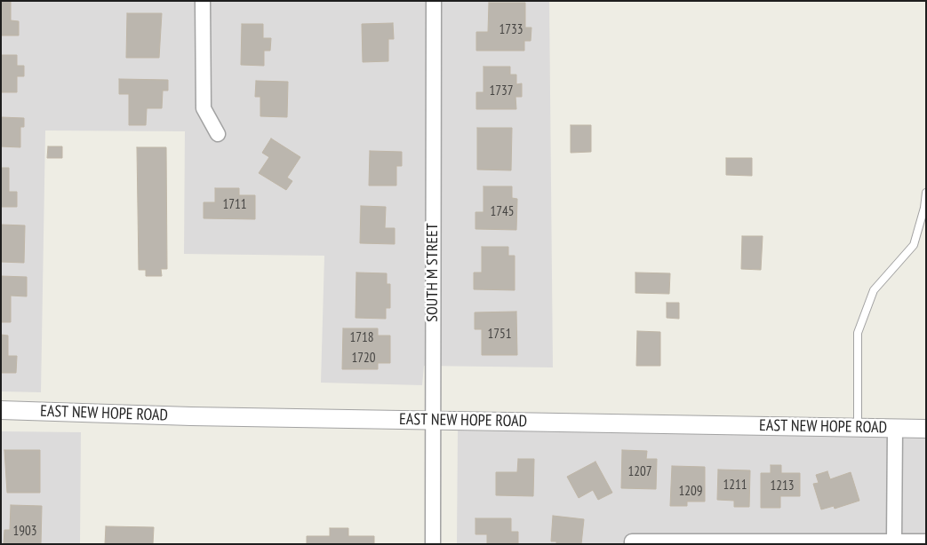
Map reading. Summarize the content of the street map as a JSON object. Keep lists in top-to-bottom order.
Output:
{
  "streets": {
    "street": ["SOUTH M STREET", "EAST NEW HOPE ROAD"]
  },
  "crossings": [
    ["SOUTH M STREET", "EAST NEW HOPE ROAD"]
  ],
  "house_numbers": [
    "1733",
    "1737",
    "1711",
    "1745",
    "1751",
    "1718",
    "1720",
    "1207",
    "1211",
    "1213",
    "1209",
    "1903"
  ]
}
